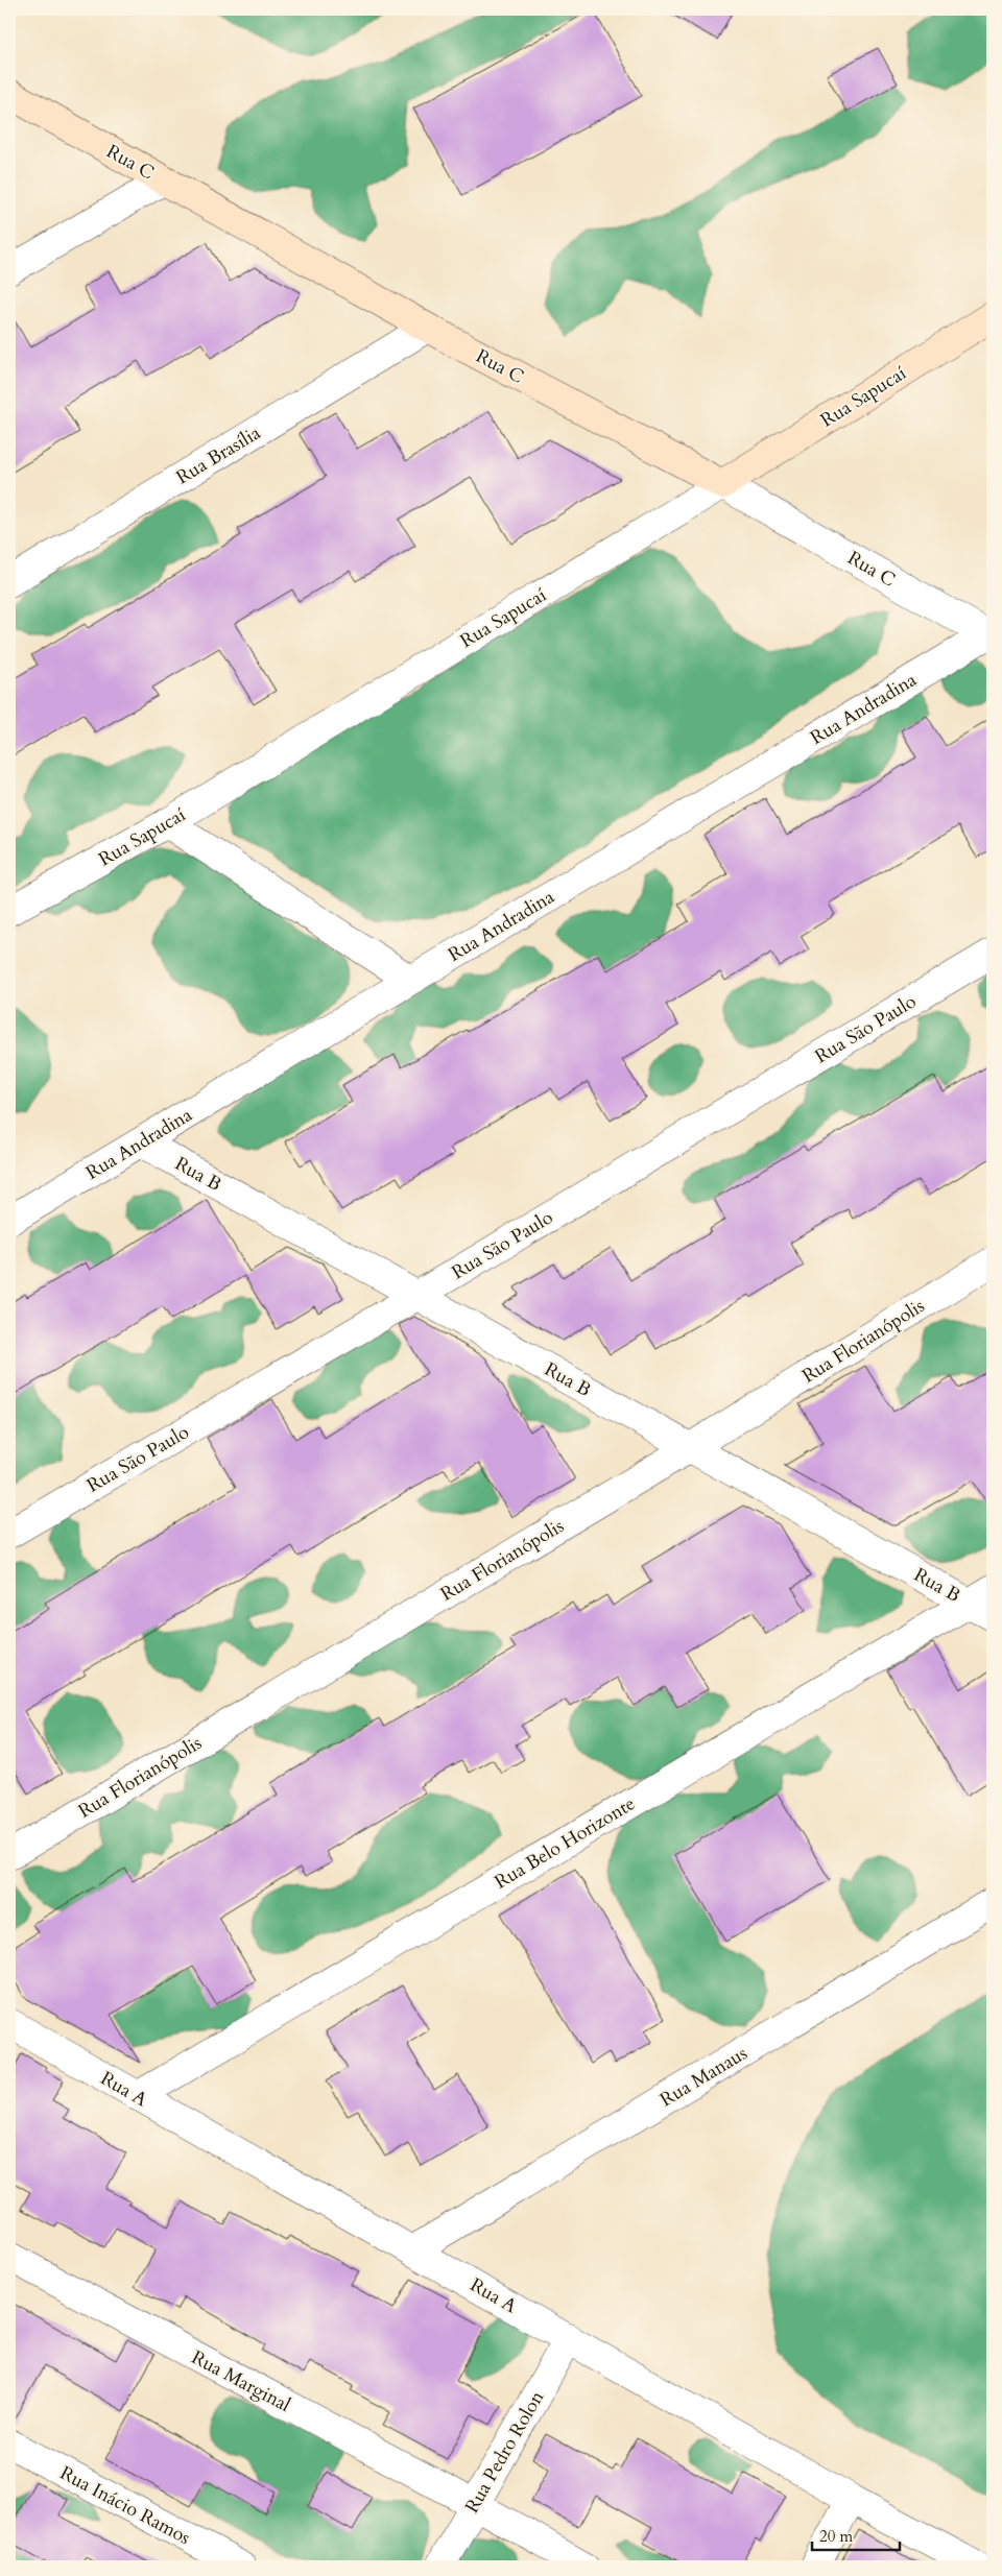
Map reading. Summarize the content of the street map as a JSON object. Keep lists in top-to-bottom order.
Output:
{
  "streets": {
    "street": [
      "Rua C",
      "Rua Sapucaí",
      "Rua Brasília",
      "Rua Andradina",
      "Rua São Paulo",
      "Rua B",
      "Rua Florianópolis",
      "Rua Belo Horizonte",
      "Rua Manaus",
      "Rua A",
      "Rua Marginal",
      "Rua Pedro Rolon",
      "Rua Inácio Ramos"
    ]
  },
  "crossings": [
    ["Rua C", "Rua Sapucaí"],
    ["Rua C", "Rua Brasília"],
    ["Rua C", "Rua Andradina"],
    ["Rua Andradina", "Rua B"],
    ["Rua São Paulo", "Rua B"],
    ["Rua B", "Rua Florianópolis"],
    ["Rua B", "Rua Belo Horizonte"],
    ["Rua Belo Horizonte", "Rua A"],
    ["Rua Manaus", "Rua A"],
    ["Rua A", "Rua Pedro Rolon"],
    ["Rua Marginal", "Rua Pedro Rolon"]
  ],
  "scale_bar": "20 m"
}
